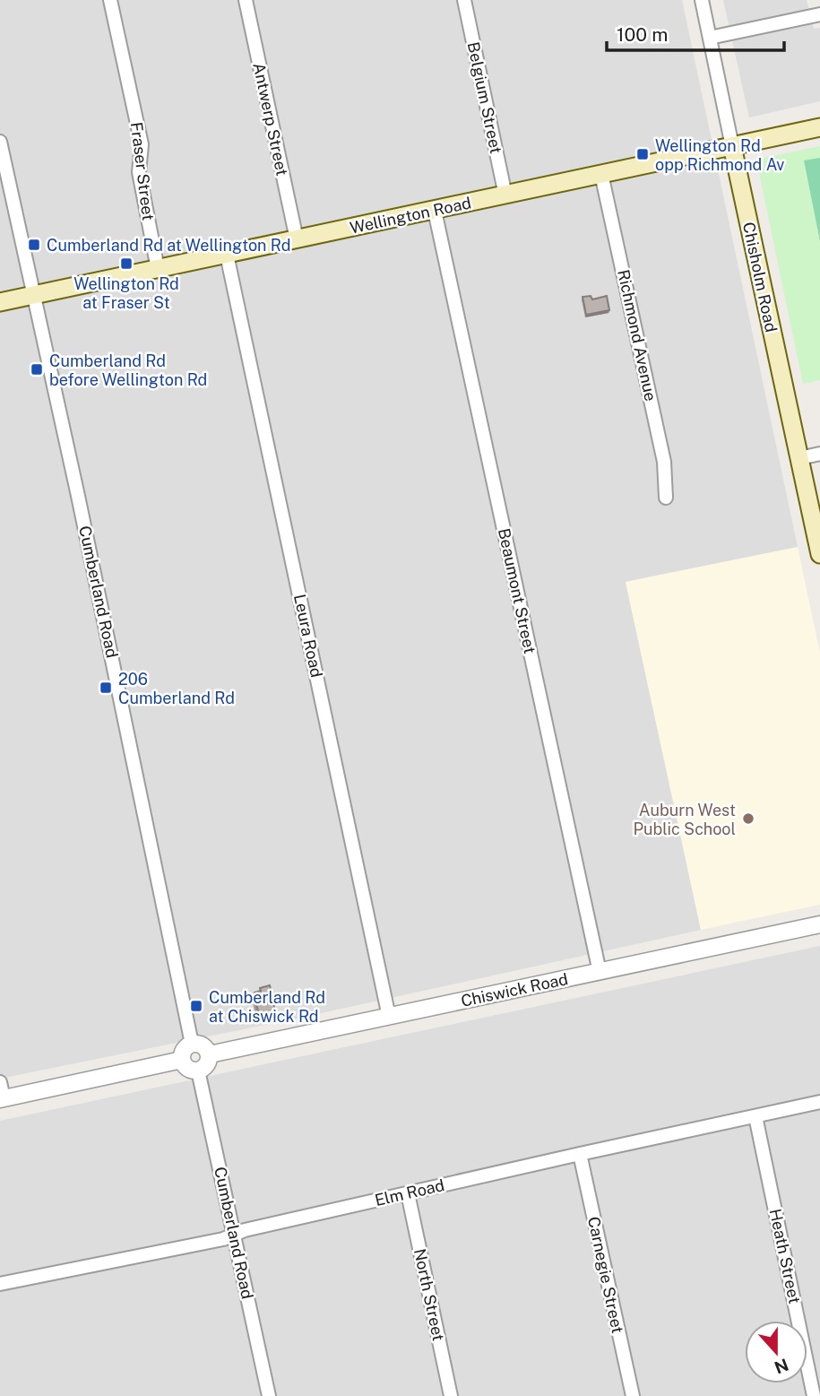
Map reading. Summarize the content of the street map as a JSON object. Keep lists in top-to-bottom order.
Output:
{
  "streets": {
    "main road": ["Wellington Road", "Chisholm Road"],
    "street": [
      "Belgium Street",
      "Antwerp Street",
      "Fraser Street",
      "Richmond Avenue",
      "Beaumont Street",
      "Cumberland Road",
      "Leura Road",
      "Chiswick Road",
      "Elm Road",
      "Heath Street",
      "Carnegie Street",
      "North Street"
    ]
  },
  "crossings": [
    ["Belgium Street", "Wellington Road"],
    ["Antwerp Street", "Wellington Road"],
    ["Fraser Street", "Wellington Road"],
    ["Wellington Road", "Chisholm Road"],
    ["Wellington Road", "Richmond Avenue"],
    ["Wellington Road", "Beaumont Street"],
    ["Wellington Road", "Cumberland Road"],
    ["Wellington Road", "Leura Road"],
    ["Beaumont Street", "Chiswick Road"],
    ["Cumberland Road", "Chiswick Road"],
    ["Cumberland Road", "Elm Road"],
    ["Leura Road", "Chiswick Road"],
    ["Elm Road", "Heath Street"],
    ["Elm Road", "Carnegie Street"],
    ["Elm Road", "North Street"]
  ],
  "places": {
    "transit": [
      "Wellington Rd opp Richmond Av",
      "Cumberland Rd at Wellington Rd",
      "Wellington Rd at Fraser St",
      "Cumberland Rd before Wellington Rd",
      "206 Cumberland Rd",
      "Cumberland Rd at Chiswick Rd"
    ],
    "other": ["Auburn West Public School"]
  },
  "scale_bar": "100 m",
  "north": "bottom"
}
